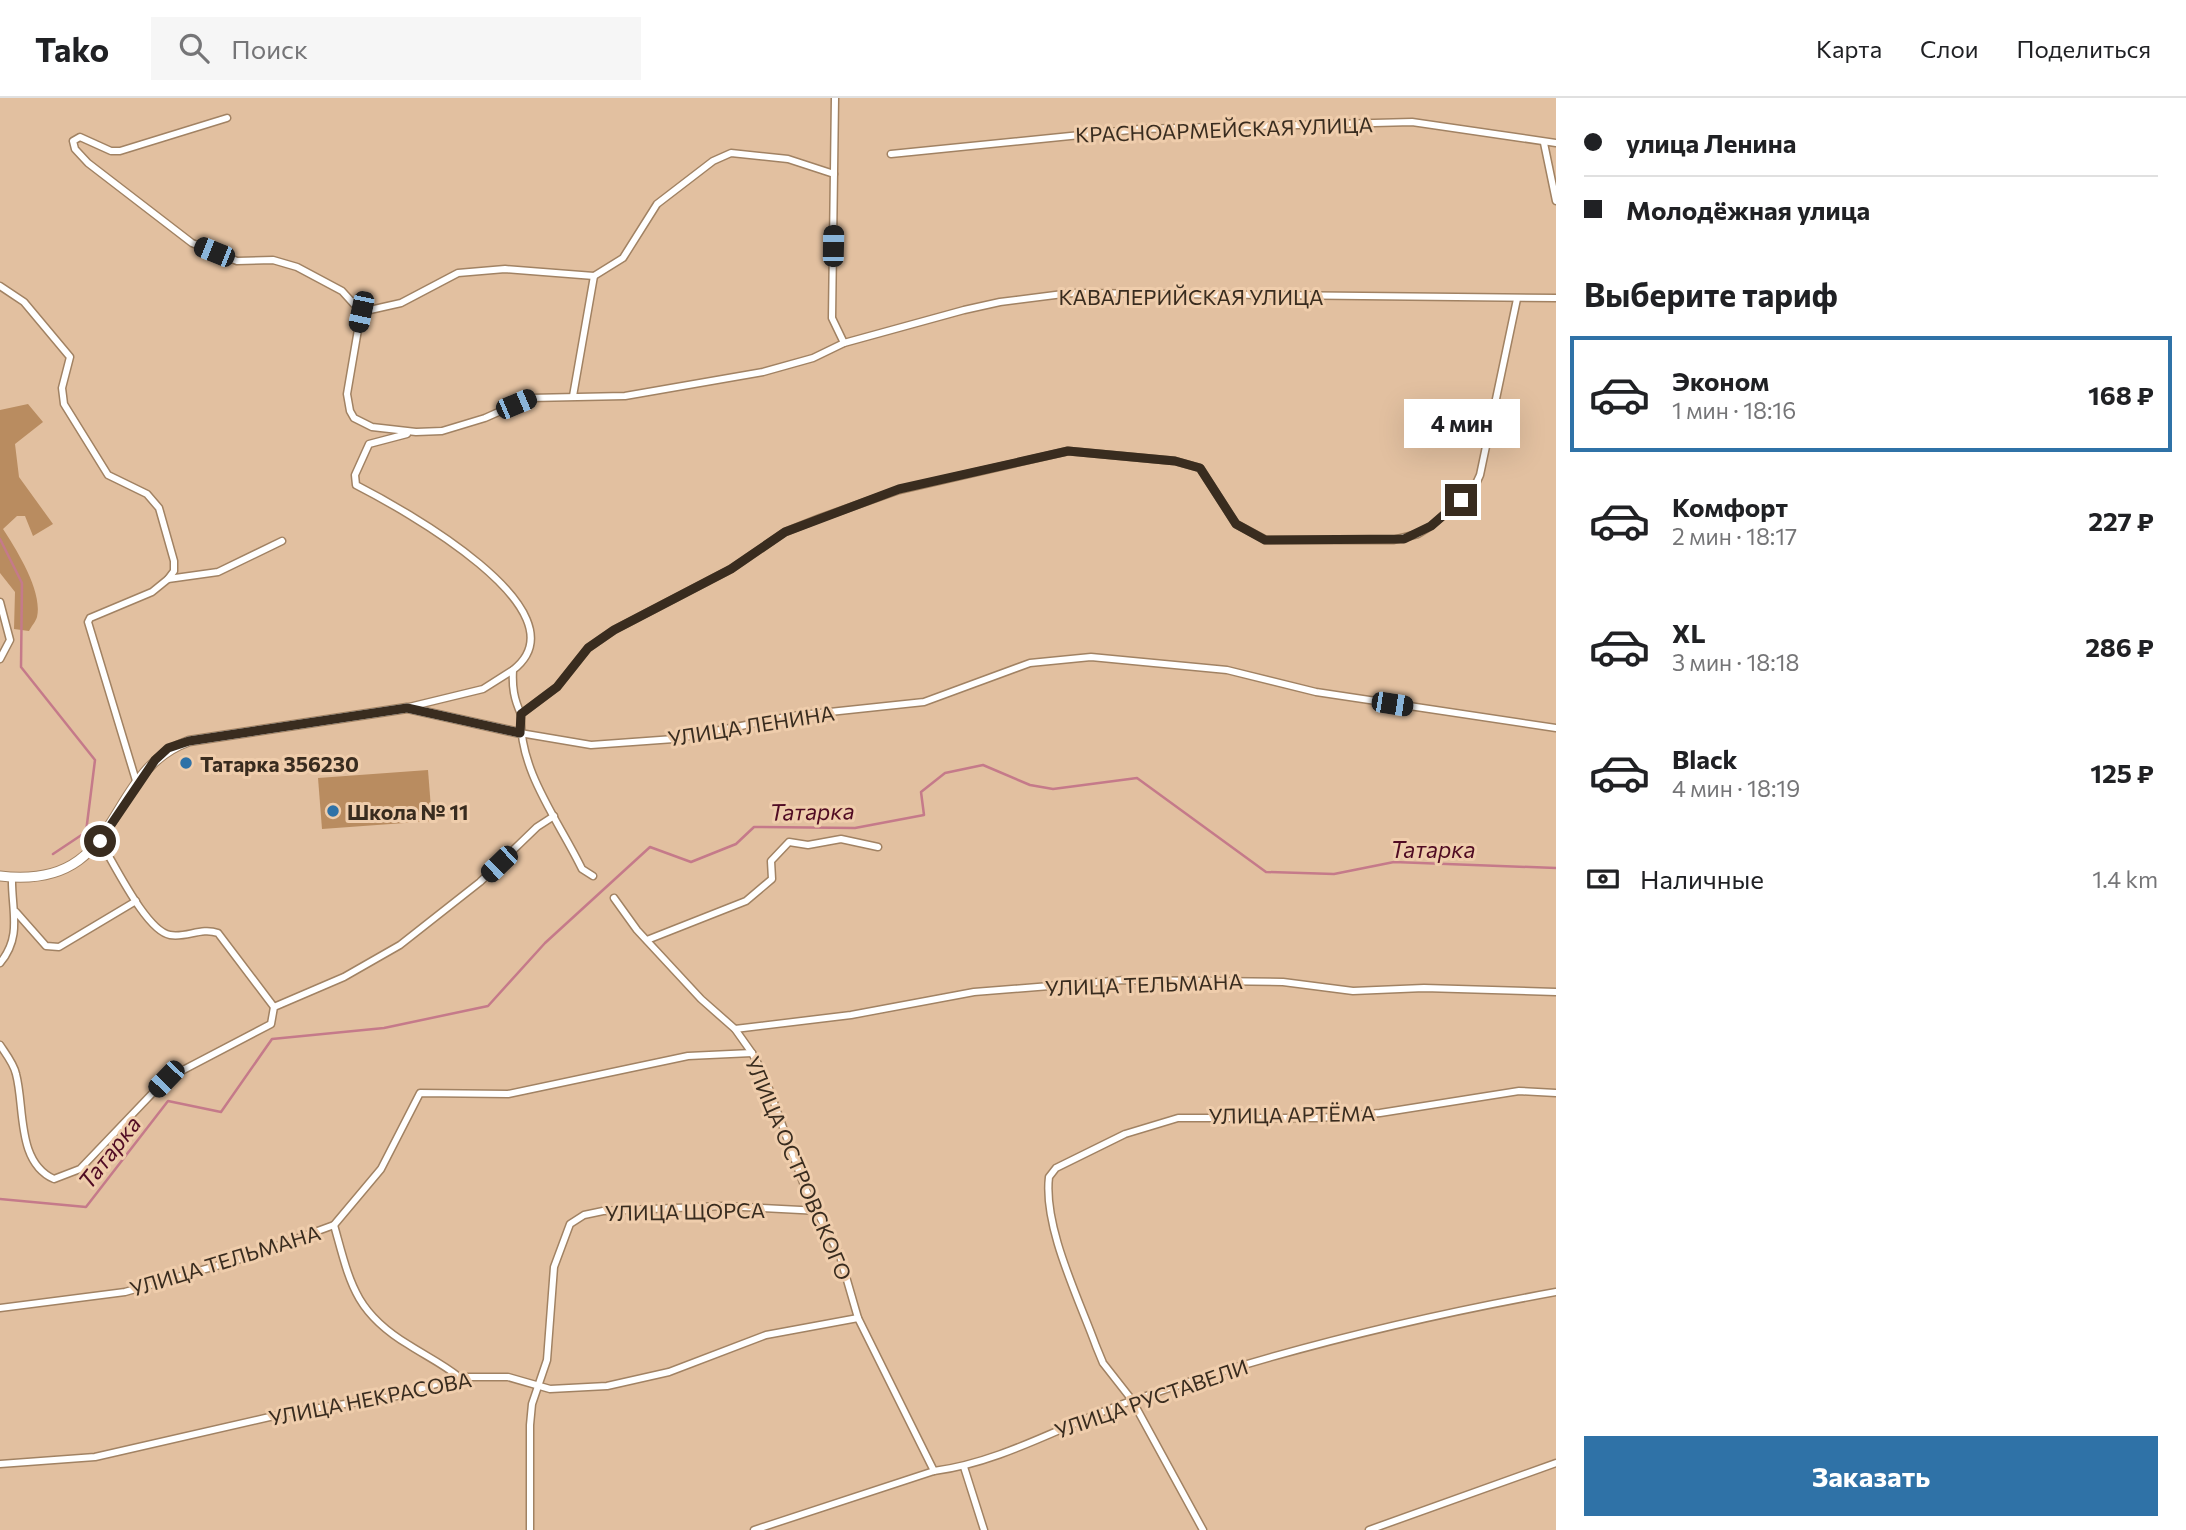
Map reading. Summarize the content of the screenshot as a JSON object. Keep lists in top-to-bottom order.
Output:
{
  "streets": {
    "street": [
      "КРАСНОАРМЕЙСКАЯ УЛИЦА",
      "КАВАЛЕРИЙСКАЯ УЛИЦА",
      "УЛИЦА ЛЕНИНА",
      "УЛИЦА ТЕЛЬМАНА",
      "УЛИЦА АРТЁМА",
      "УЛИЦА ОСТРОВСКОГО",
      "УЛИЦА ЩОРСА",
      "УЛИЦА НЕКРАСОВА",
      "УЛИЦА РУСТАВЕЛИ"
    ]
  },
  "crossings": [
    ["УЛИЦА ТЕЛЬМАНА", "УЛИЦА ОСТРОВСКОГО"],
    ["УЛИЦА АРТЁМА", "УЛИЦА РУСТАВЕЛИ"],
    ["УЛИЦА ОСТРОВСКОГО", "УЛИЦА ЩОРСА"],
    ["УЛИЦА ОСТРОВСКОГО", "УЛИЦА НЕКРАСОВА"],
    ["УЛИЦА ОСТРОВСКОГО", "УЛИЦА РУСТАВЕЛИ"],
    ["УЛИЦА ЩОРСА", "УЛИЦА НЕКРАСОВА"]
  ],
  "water": ["Татарка"],
  "places": ["Татарка 356230", "Школа № 11"],
  "page": {
    "header": "Tako",
    "search": "Поиск",
    "nav": ["Карта", "Слои", "Поделиться"],
    "banner": ["улица Ленина", "Молодёжная улица"],
    "heading": "Выберите тариф",
    "list": [
      {
        "name": "Эконом",
        "note": "1 мин · 18:16",
        "value": "168 ₽"
      },
      {
        "name": "Комфорт",
        "note": "2 мин · 18:17",
        "value": "227 ₽"
      },
      {
        "name": "XL",
        "note": "3 мин · 18:18",
        "value": "286 ₽"
      },
      {
        "name": "Black",
        "note": "4 мин · 18:19",
        "value": "125 ₽"
      }
    ],
    "bubble": "4 мин",
    "pay": ["Наличные", "1.4 km"],
    "buttons": "Заказать"
  }
}
